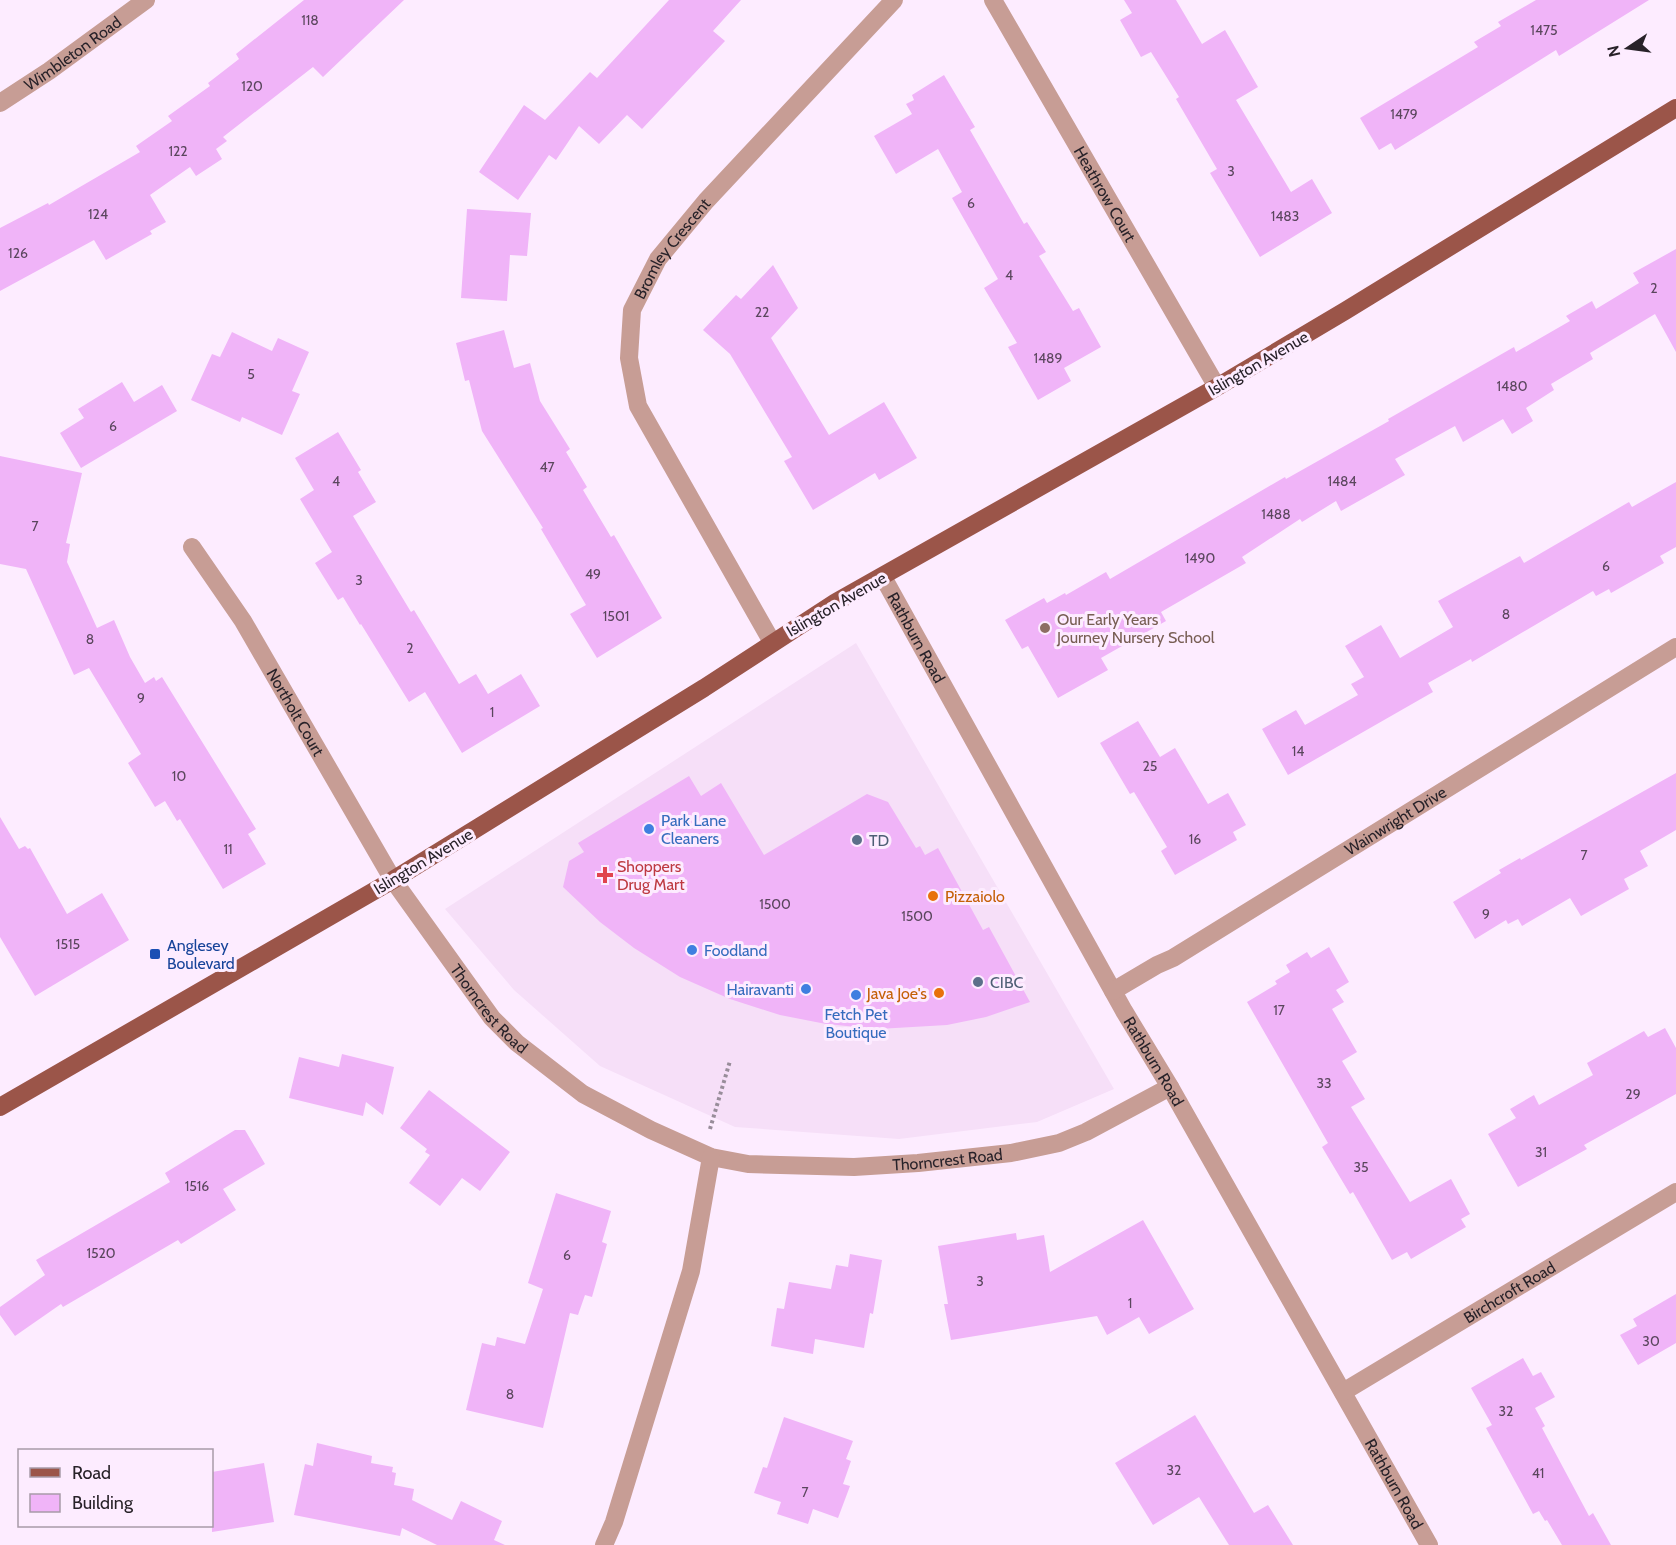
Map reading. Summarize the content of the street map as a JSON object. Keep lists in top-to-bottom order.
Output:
{
  "streets": {
    "main road": ["Islington Avenue"],
    "street": [
      "Wimbleton Road",
      "Heathrow Court",
      "Bromley Crescent",
      "Rathburn Road",
      "Northolt Court",
      "Wainwright Drive",
      "Thorncrest Road",
      "Birchcroft Road"
    ]
  },
  "crossings": [
    ["Heathrow Court", "Islington Avenue"],
    ["Bromley Crescent", "Islington Avenue"],
    ["Islington Avenue", "Rathburn Road"],
    ["Islington Avenue", "Northolt Court"],
    ["Islington Avenue", "Thorncrest Road"],
    ["Rathburn Road", "Wainwright Drive"],
    ["Rathburn Road", "Thorncrest Road"],
    ["Rathburn Road", "Birchcroft Road"],
    ["Northolt Court", "Thorncrest Road"]
  ],
  "places": {
    "other": [
      "Our Early Years Journey Nursery School",
      "Park Lane Cleaners",
      "TD",
      "Pizzaiolo",
      "Foodland",
      "CIBC",
      "Hairavanti",
      "Java Joe's",
      "Fetch Pet Boutique"
    ],
    "health": ["Shoppers Drug Mart"],
    "transit": ["Anglesey Boulevard"]
  },
  "house_numbers": [
    "118",
    "1475",
    "120",
    "1479",
    "122",
    "3",
    "6",
    "124",
    "1483",
    "126",
    "4",
    "2",
    "22",
    "1489",
    "5",
    "1480",
    "6",
    "47",
    "4",
    "1484",
    "1488",
    "7",
    "1490",
    "6",
    "49",
    "3",
    "8",
    "1501",
    "8",
    "2",
    "9",
    "1",
    "14",
    "25",
    "10",
    "16",
    "11",
    "7",
    "1500",
    "9",
    "1500",
    "1515",
    "17",
    "33",
    "29",
    "31",
    "35",
    "1516",
    "1520",
    "6",
    "3",
    "1",
    "30",
    "8",
    "32",
    "32",
    "41",
    "7"
  ],
  "legend": ["Road", "Building"],
  "north": "left"
}
